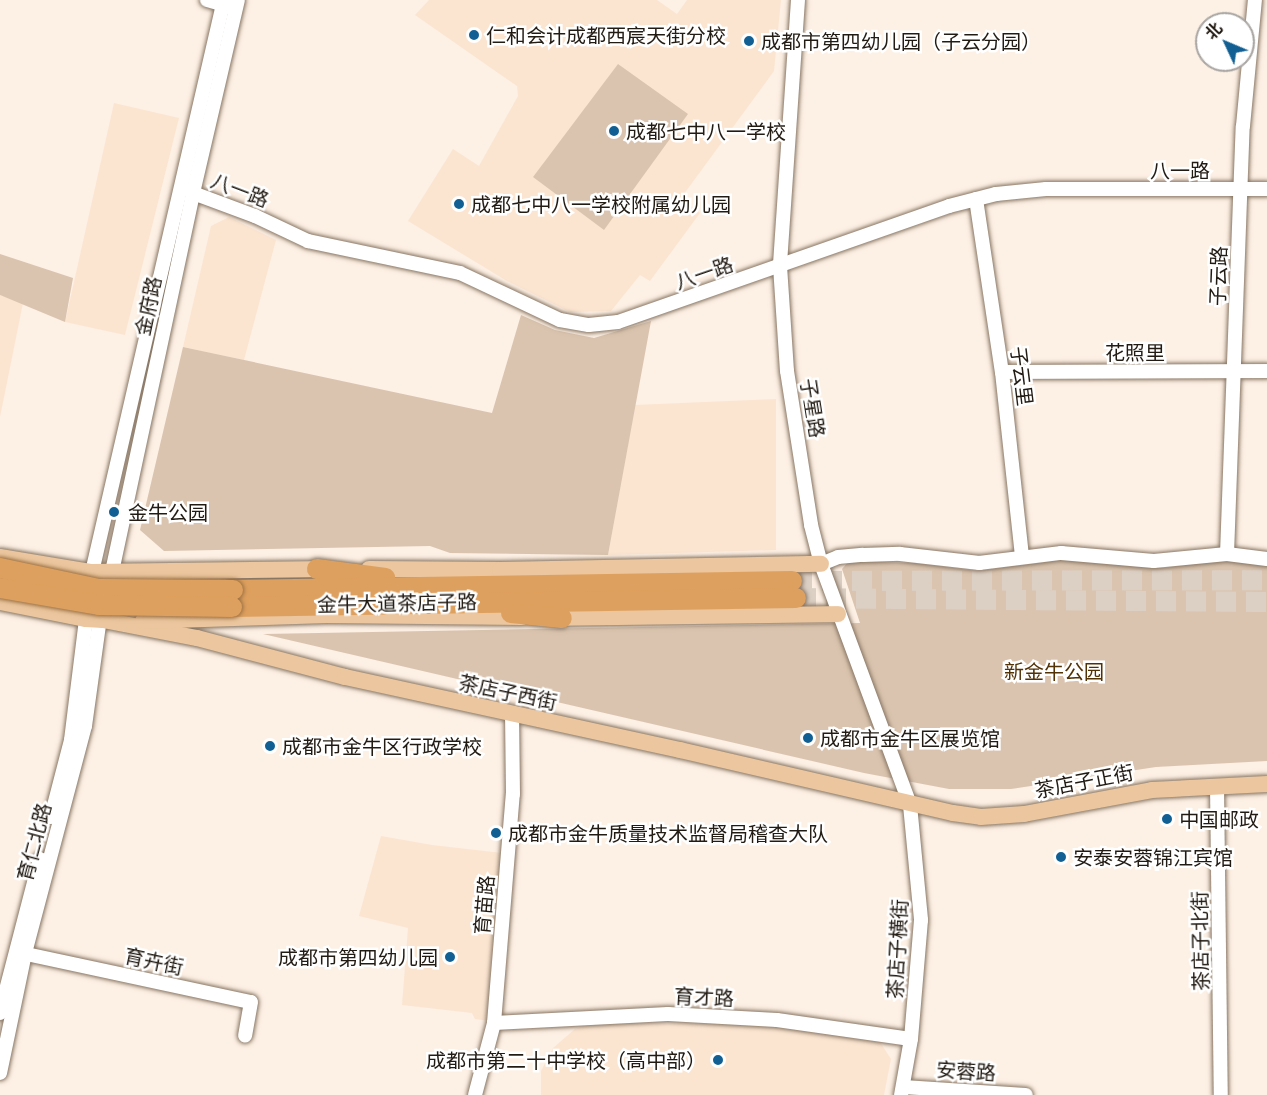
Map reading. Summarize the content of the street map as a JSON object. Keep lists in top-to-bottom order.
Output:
{
  "streets": {
    "highway": ["金牛大道茶店子路"],
    "main road": ["金府路", "茶店子西街", "茶店子正街"],
    "street": [
      "八一路",
      "子云路",
      "花照里",
      "子云里",
      "子星路",
      "育苗路",
      "茶店子北街",
      "茶店子横街",
      "育卉街",
      "育才路",
      "安蓉路"
    ]
  },
  "crossings": [
    ["八一路", "子云路"],
    ["八一路", "金府路"],
    ["八一路", "子云里"],
    ["八一路", "子星路"],
    ["子云路", "花照里"],
    ["金府路", "茶店子西街"],
    ["花照里", "子云里"],
    ["子星路", "茶店子西街"],
    ["子星路", "茶店子正街"],
    ["子星路", "茶店子横街"],
    ["茶店子西街", "茶店子正街"],
    ["茶店子西街", "育苗路"],
    ["茶店子西街", "茶店子横街"],
    ["茶店子正街", "茶店子北街"],
    ["茶店子正街", "茶店子横街"],
    ["育苗路", "育才路"],
    ["茶店子横街", "育才路"],
    ["茶店子横街", "安蓉路"]
  ],
  "parks": ["新金牛公园"],
  "places": [
    "仁和会计成都西宸天街分校",
    "成都市第四幼儿园（子云分园）",
    "成都七中八一学校",
    "成都七中八一学校附属幼儿园",
    "金牛公园",
    "成都市金牛区展览馆",
    "成都市金牛区行政学校",
    "中国邮政",
    "成都市金牛质量技术监督局稽查大队",
    "安泰安蓉锦江宾馆",
    "成都市第四幼儿园",
    "成都市第二十中学校（高中部）"
  ],
  "north": "top left"
}
